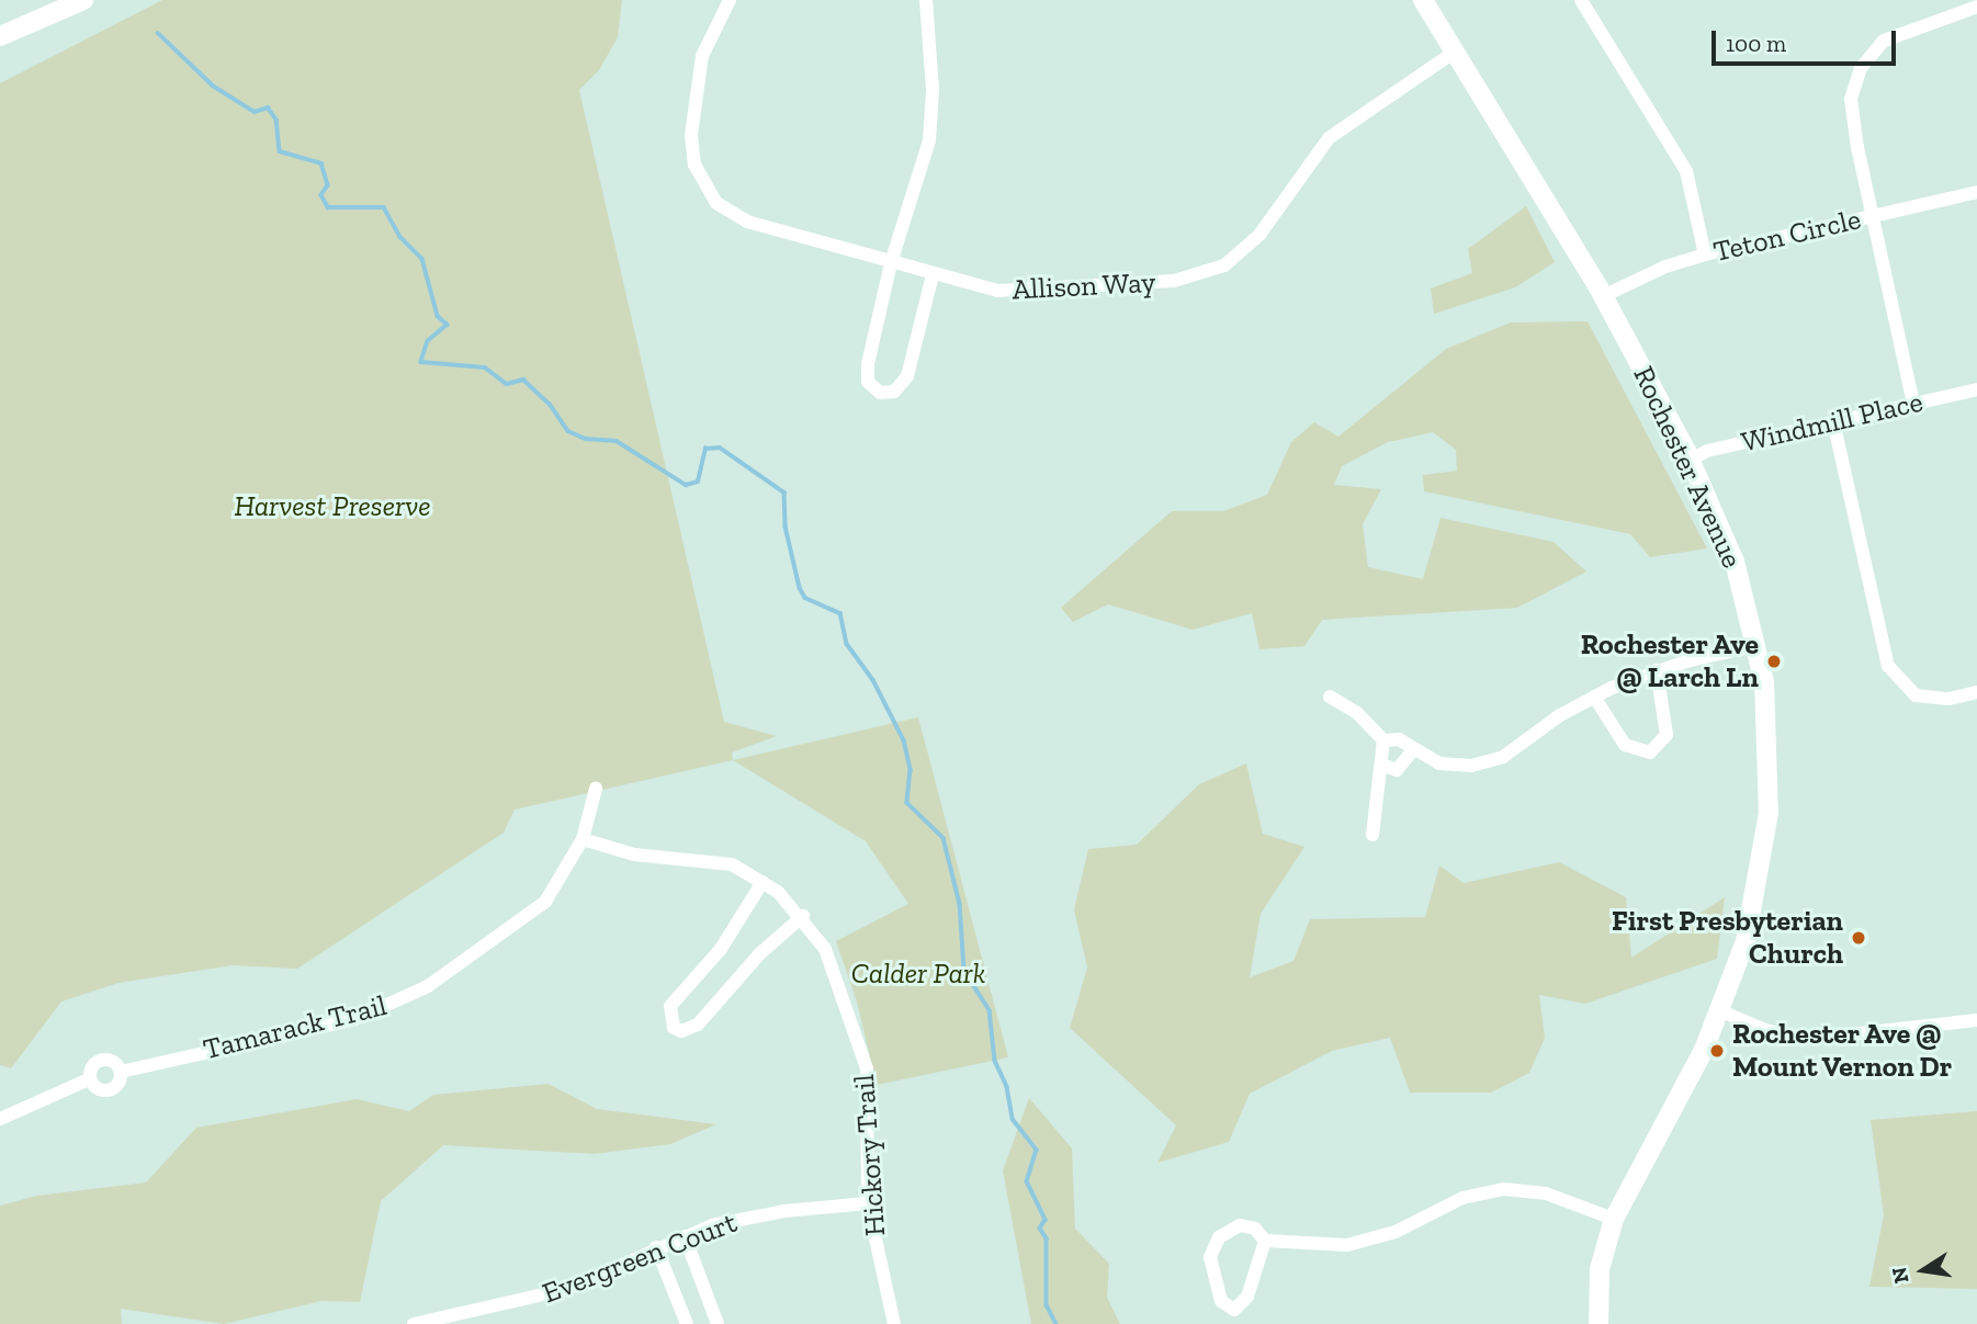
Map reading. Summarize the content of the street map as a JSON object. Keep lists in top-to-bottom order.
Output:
{
  "streets": {
    "main road": ["Rochester Avenue"],
    "street": [
      "Teton Circle",
      "Allison Way",
      "Windmill Place",
      "Tamarack Trail",
      "Hickory Trail",
      "Evergreen Court"
    ]
  },
  "crossings": [
    ["Teton Circle", "Rochester Avenue"],
    ["Allison Way", "Rochester Avenue"],
    ["Windmill Place", "Rochester Avenue"],
    ["Tamarack Trail", "Hickory Trail"],
    ["Hickory Trail", "Evergreen Court"]
  ],
  "parks": ["Harvest Preserve", "Calder Park"],
  "places": ["Rochester Ave @ Larch Ln", "First Presbyterian Church", "Rochester Ave @ Mount Vernon Dr"],
  "scale_bar": "100 m",
  "north": "left"
}
